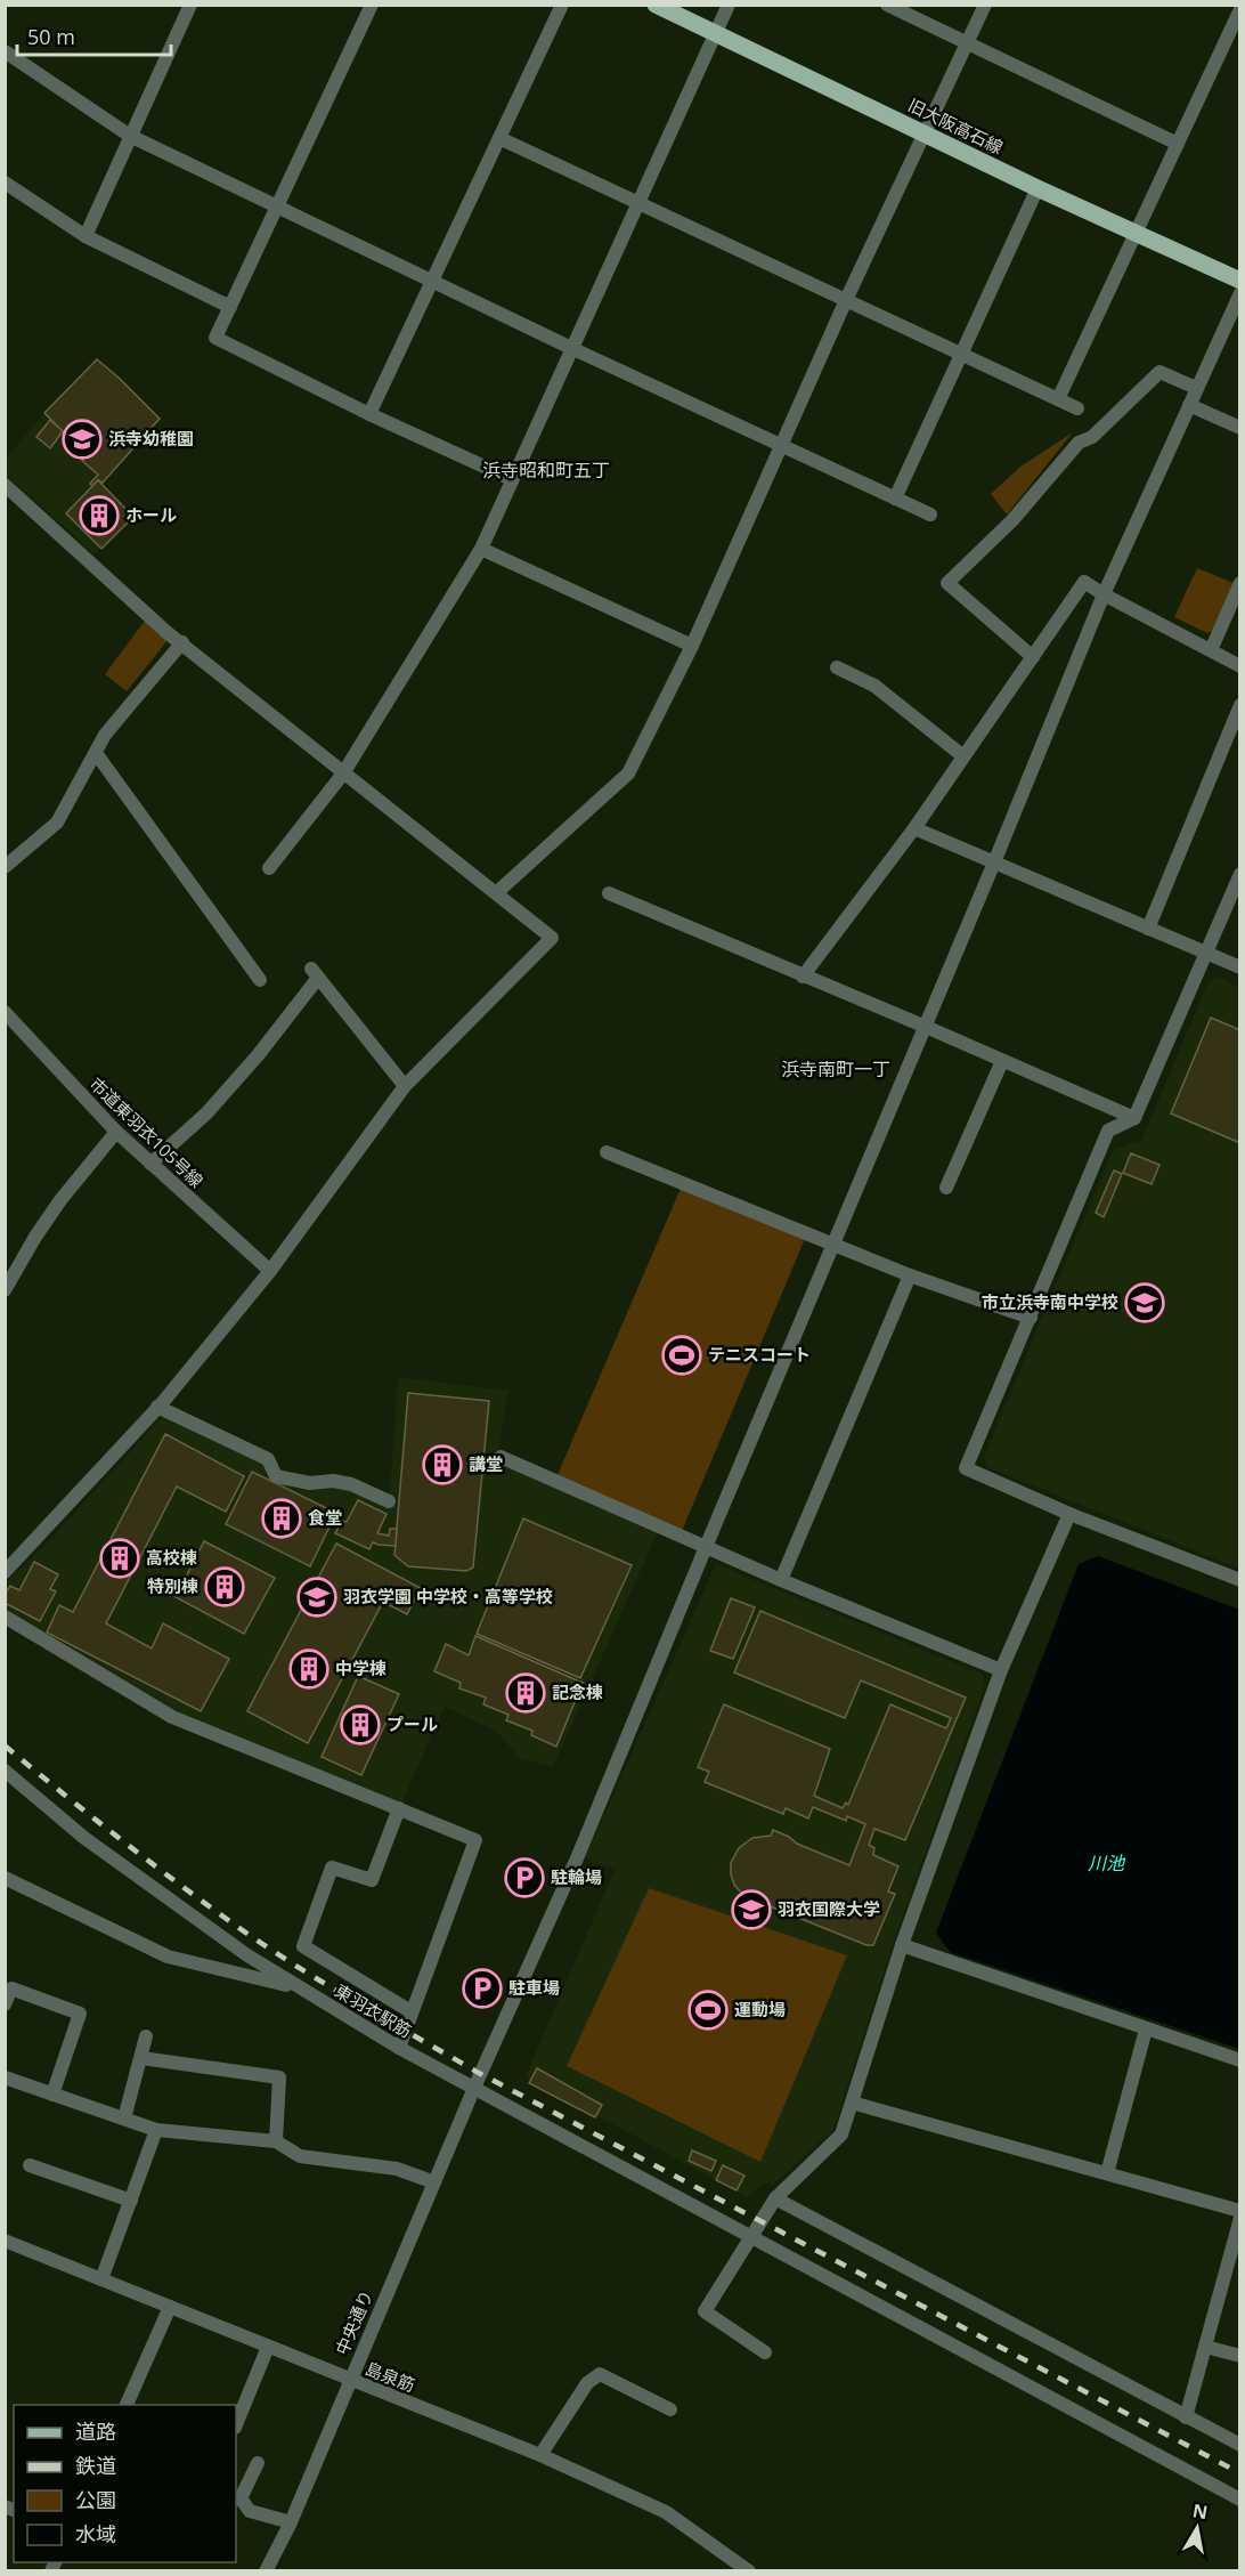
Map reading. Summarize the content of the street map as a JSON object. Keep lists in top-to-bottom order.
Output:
{
  "streets": {
    "main road": ["旧大阪高石線"],
    "street": [
      "市道東羽衣105号線",
      "東羽衣駅筋",
      "中央通り",
      "島泉筋"
    ]
  },
  "crossings": [
    ["東羽衣駅筋", "中央通り"],
    ["中央通り", "島泉筋"]
  ],
  "districts": ["浜寺昭和町五丁", "浜寺南町一丁"],
  "water": ["川池"],
  "places": {
    "school or university": [
      "浜寺幼稚園",
      "市立浜寺南中学校",
      "羽衣学園 中学校・高等学校",
      "羽衣国際大学"
    ],
    "building": [
      "ホール",
      "講堂",
      "食堂",
      "高校棟",
      "特別棟",
      "中学棟",
      "記念棟",
      "プール"
    ],
    "sports": ["テニスコート", "運動場"],
    "parking": ["駐輪場", "駐車場"]
  },
  "legend": [
    "道路",
    "鉄道",
    "公園",
    "水域"
  ],
  "scale_bar": "50 m",
  "north": "top"
}
